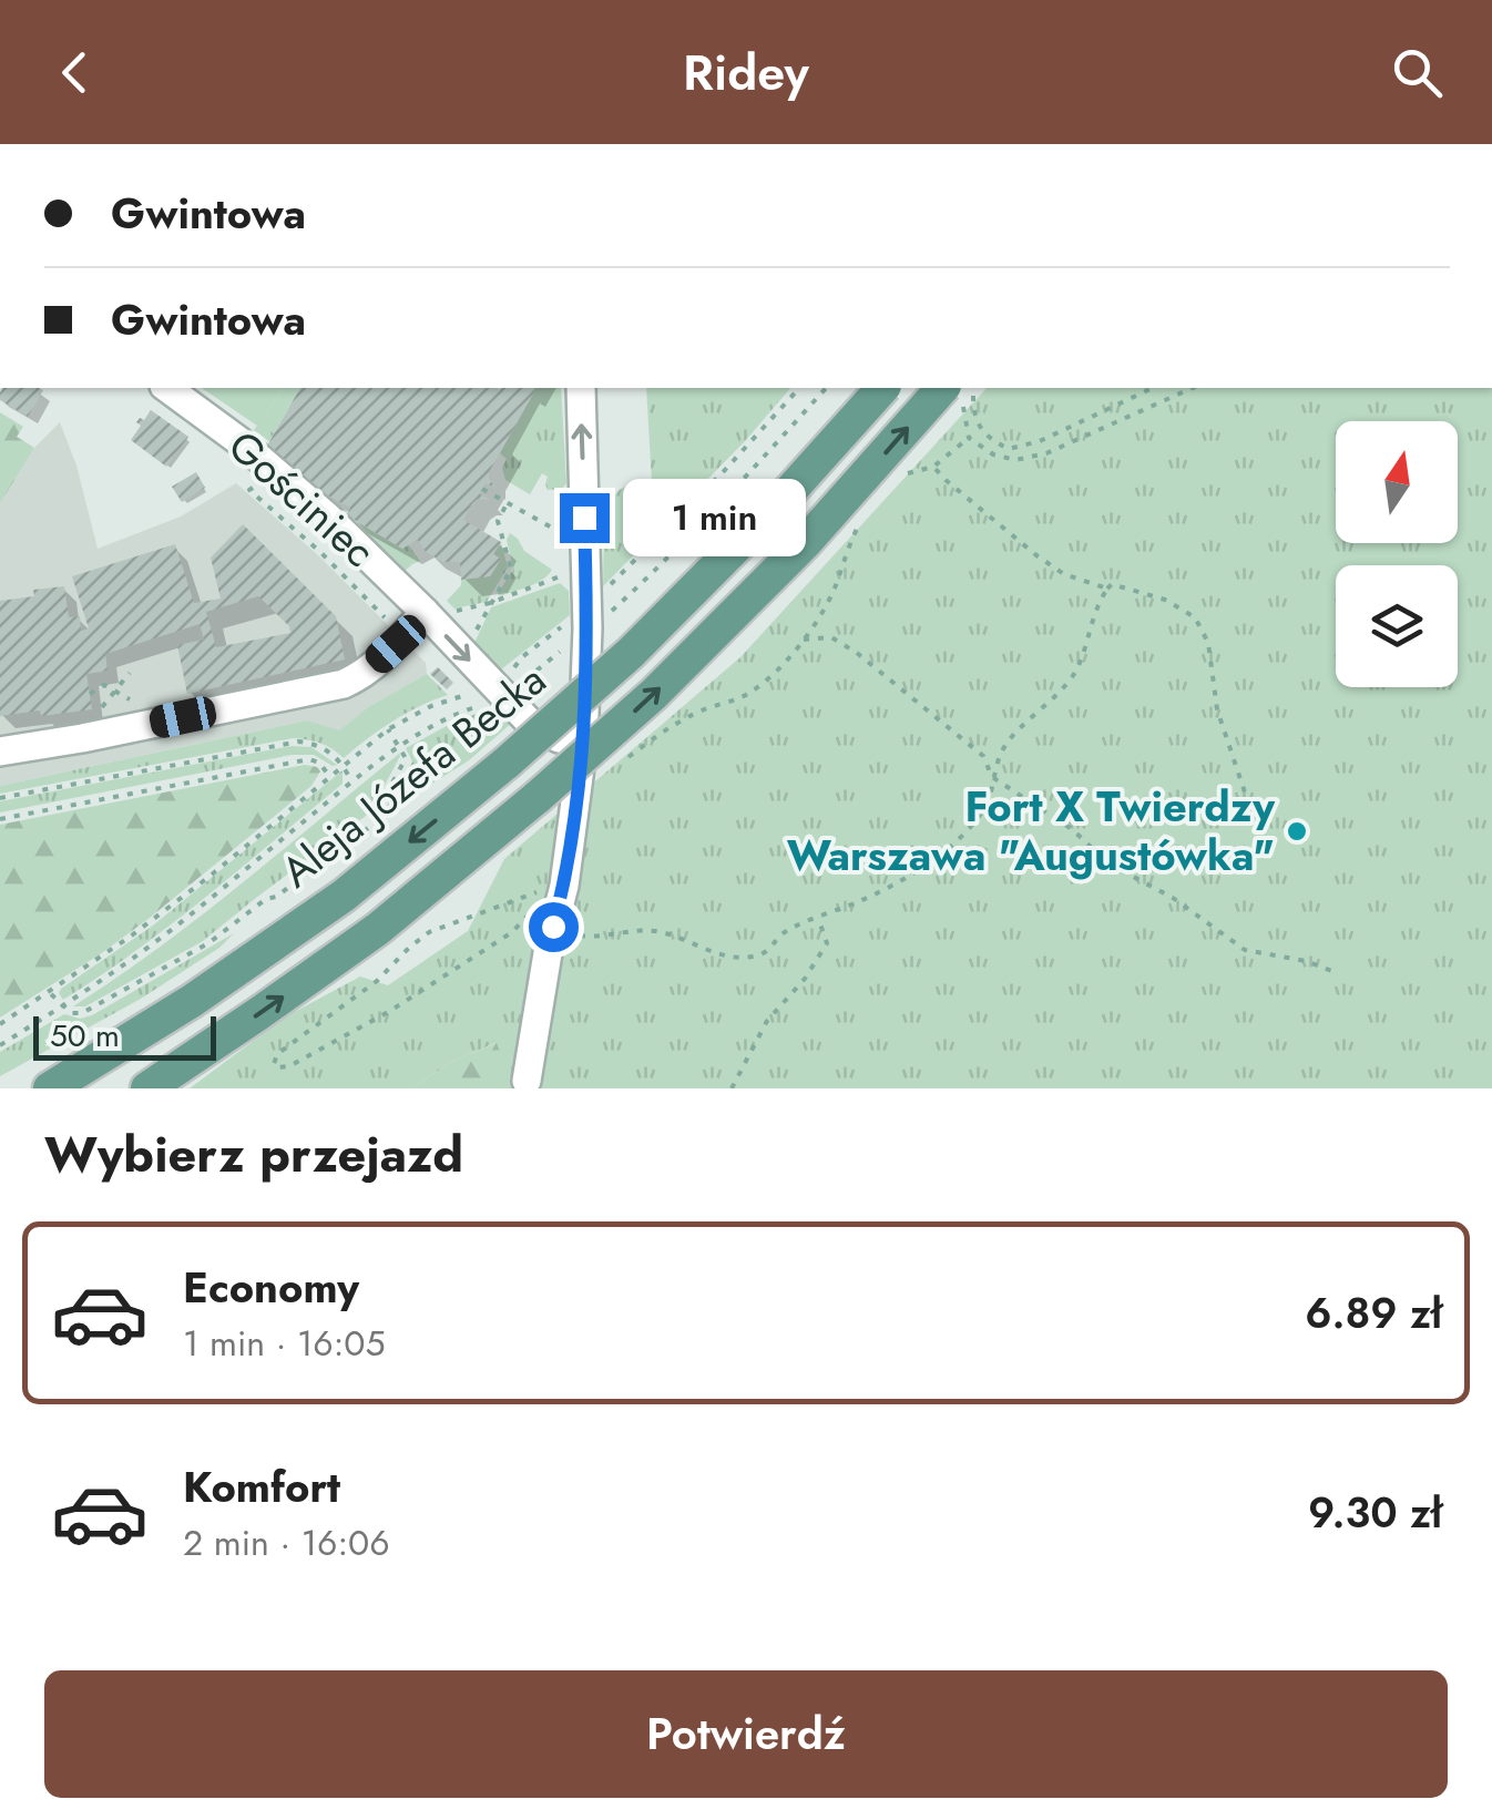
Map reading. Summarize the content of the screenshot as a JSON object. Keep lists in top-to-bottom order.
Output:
{
  "streets": {
    "main road": ["Aleja Józefa Becka"],
    "street": ["Gościniec"]
  },
  "places": ["Fort X Twierdzy Warszawa \"Augustówka\""],
  "scale_bar": "50 m",
  "north": "top",
  "page": {
    "header": "Ridey",
    "banner": ["Gwintowa", "Gwintowa"],
    "bubble": "1 min",
    "scale": "50 m",
    "heading": "Wybierz przejazd",
    "list": [
      {
        "name": "Economy",
        "note": "1 min · 16:05",
        "value": "6.89 zł"
      },
      {
        "name": "Komfort",
        "note": "2 min · 16:06",
        "value": "9.30 zł"
      }
    ],
    "buttons": "Potwierdź"
  }
}
